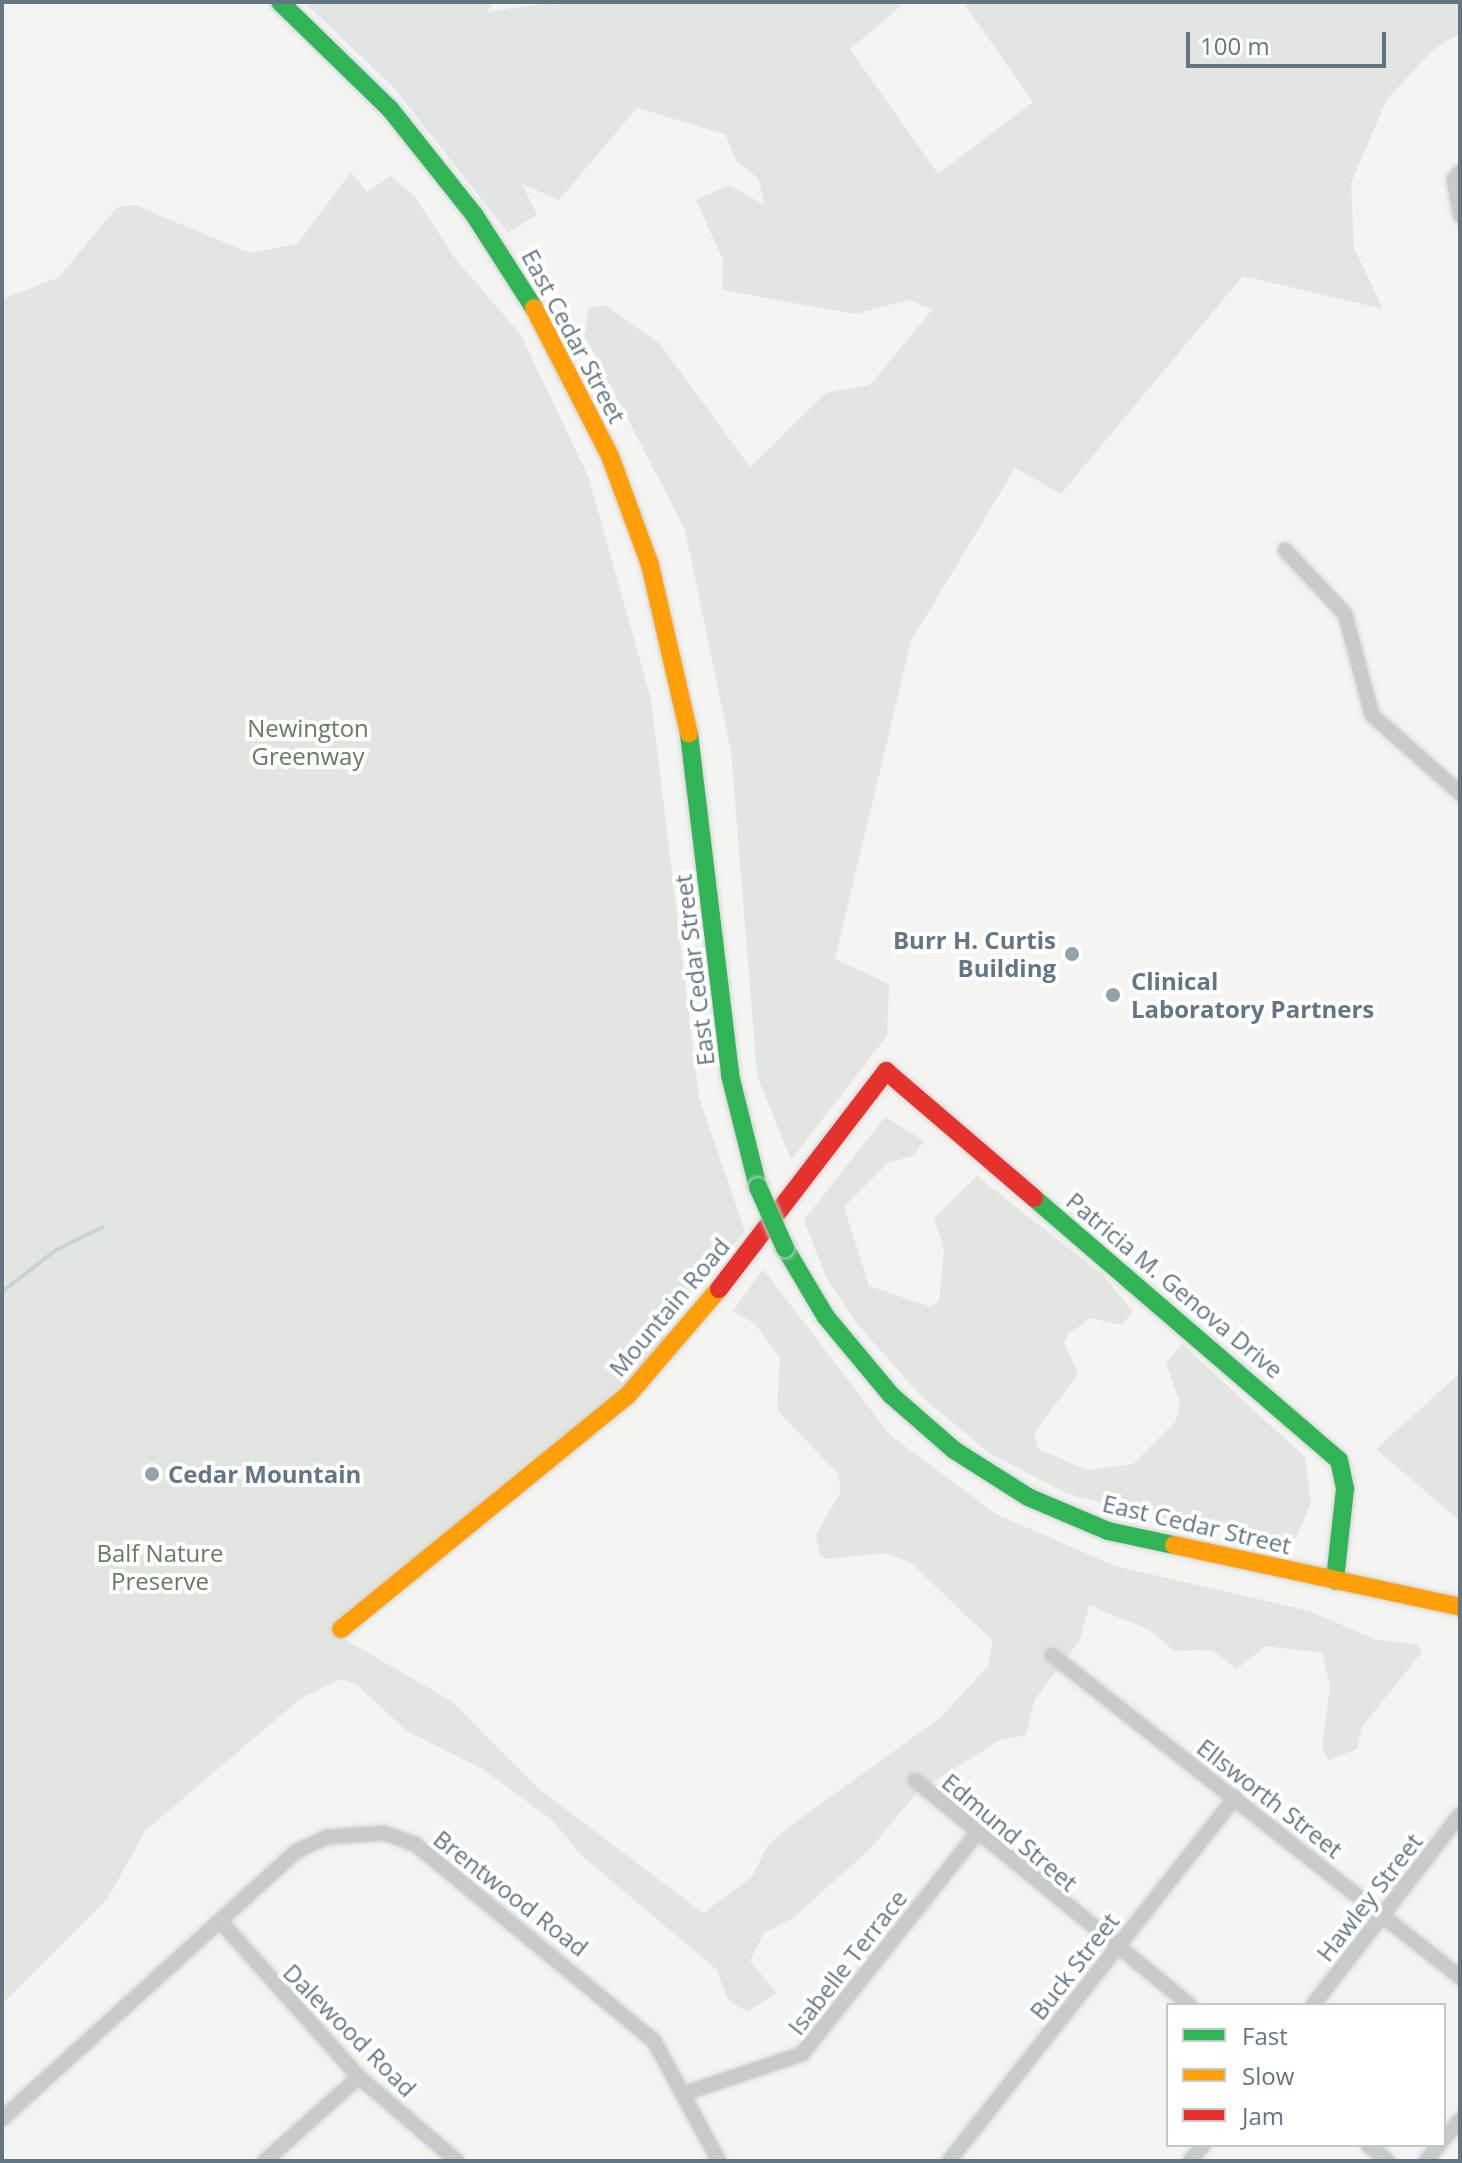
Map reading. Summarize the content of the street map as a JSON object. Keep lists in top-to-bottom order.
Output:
{
  "streets": {
    "main road": ["East Cedar Street", "Patricia M. Genova Drive", "Mountain Road"],
    "street": [
      "Ellsworth Street",
      "Edmund Street",
      "Brentwood Road",
      "Hawley Street",
      "Isabelle Terrace",
      "Buck Street",
      "Dalewood Road"
    ]
  },
  "crossings": [
    ["East Cedar Street", "Patricia M. Genova Drive"],
    ["Patricia M. Genova Drive", "Mountain Road"],
    ["Ellsworth Street", "Hawley Street"],
    ["Ellsworth Street", "Buck Street"],
    ["Edmund Street", "Isabelle Terrace"],
    ["Edmund Street", "Buck Street"],
    ["Brentwood Road", "Isabelle Terrace"],
    ["Brentwood Road", "Dalewood Road"]
  ],
  "parks": ["Newington Greenway", "Balf Nature Preserve"],
  "places": ["Burr H. Curtis Building", "Clinical Laboratory Partners", "Cedar Mountain"],
  "legend": ["Fast", "Slow", "Jam"],
  "scale_bar": "100 m"
}
